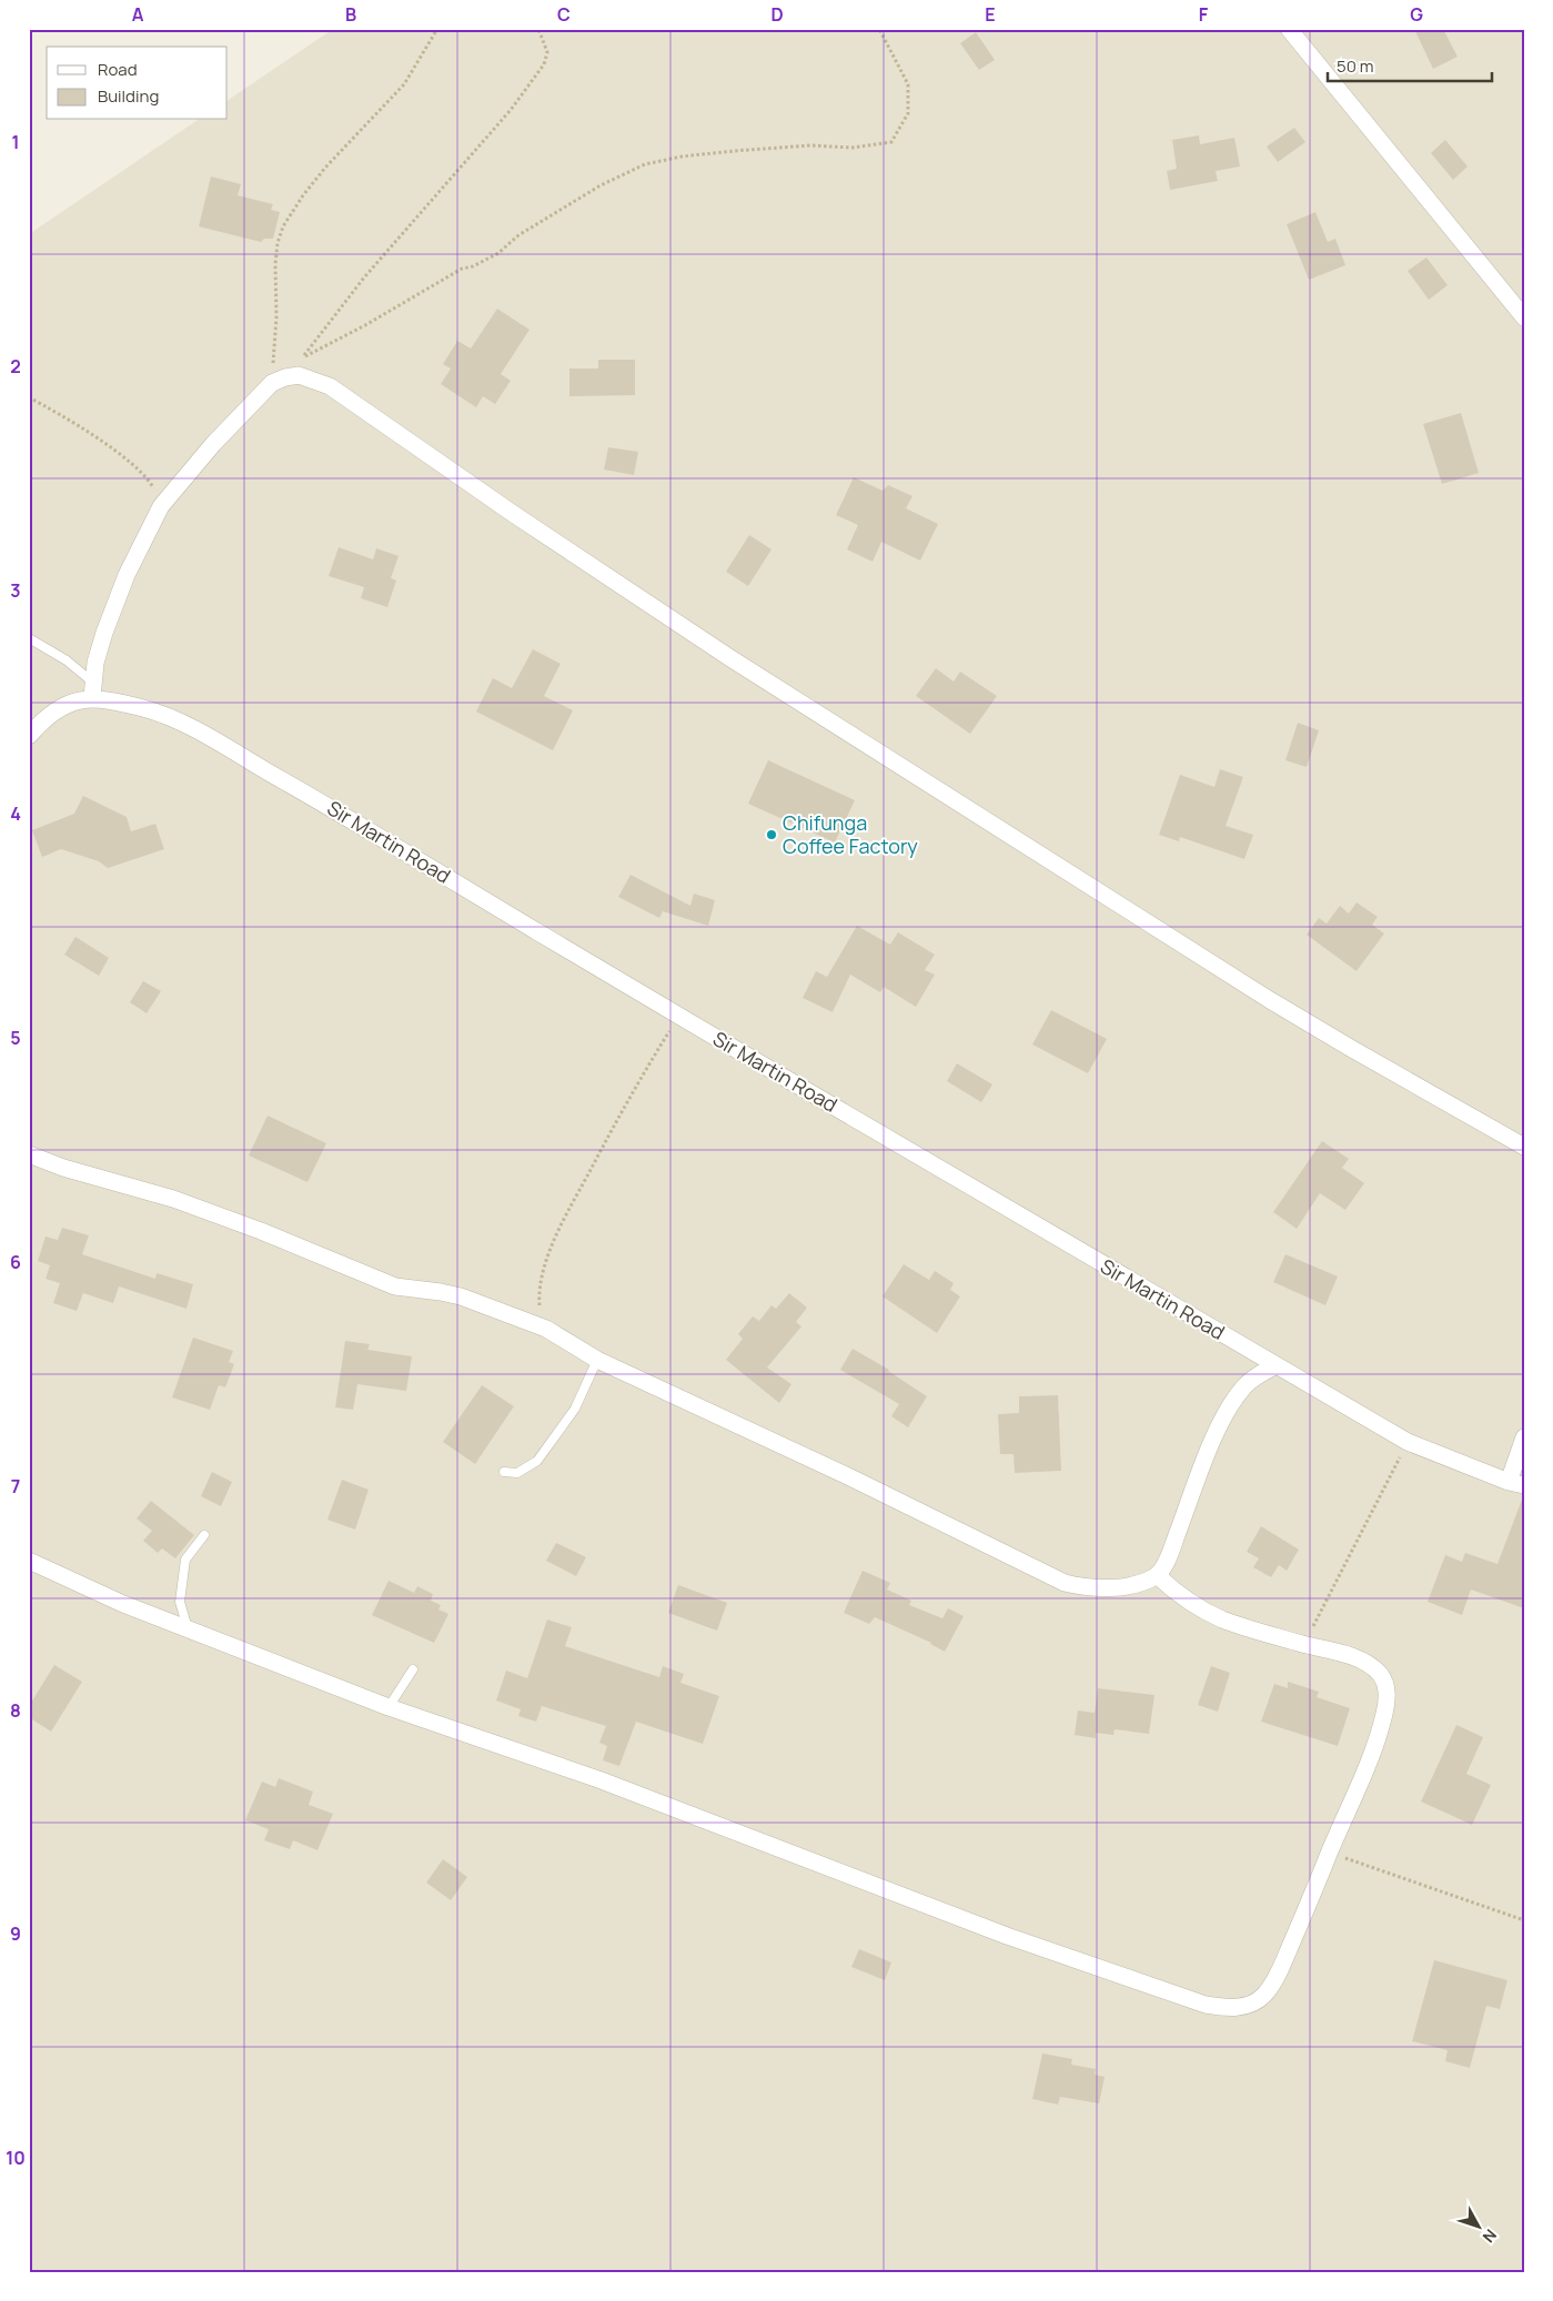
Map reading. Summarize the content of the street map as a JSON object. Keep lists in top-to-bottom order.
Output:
{
  "streets": {
    "street": ["Sir Martin Road"]
  },
  "places": ["Chifunga Coffee Factory"],
  "legend": ["Road", "Building"],
  "scale_bar": "50 m",
  "north": "bottom right",
  "grid": {
    "columns": [
      "A",
      "B",
      "C",
      "D",
      "E",
      "F",
      "G"
    ],
    "rows": [
      "1",
      "2",
      "3",
      "4",
      "5",
      "6",
      "7",
      "8",
      "9",
      "10"
    ]
  }
}
